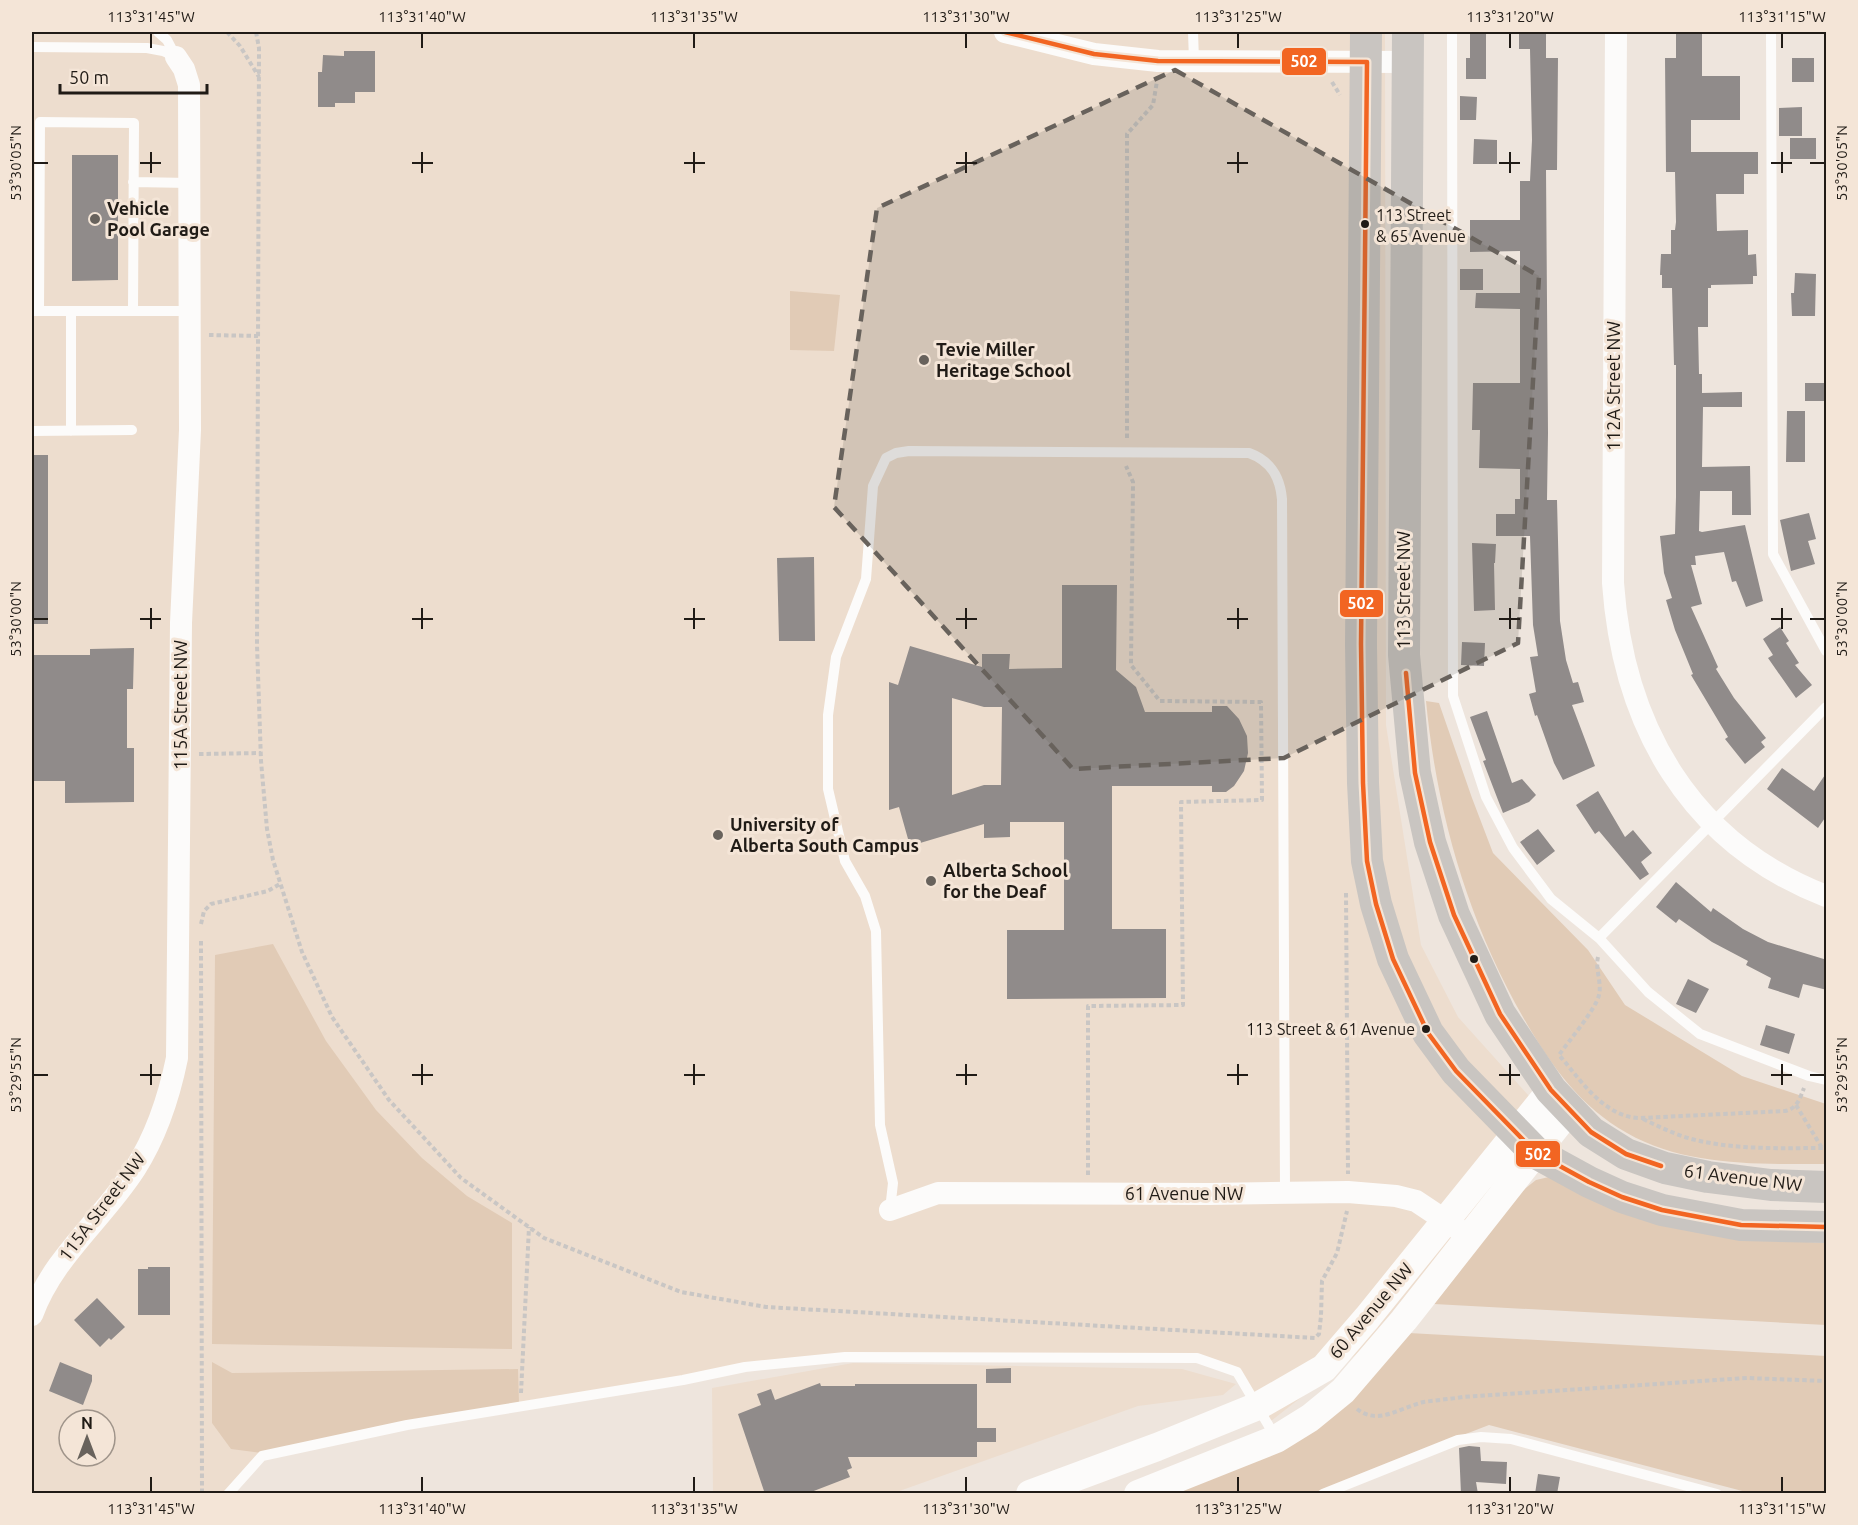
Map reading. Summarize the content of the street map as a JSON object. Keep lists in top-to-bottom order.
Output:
{
  "streets": {
    "main road": ["113 Street NW", "61 Avenue NW"],
    "street": ["112A Street NW", "115A Street NW", "60 Avenue NW"]
  },
  "crossings": [
    ["113 Street NW", "61 Avenue NW"],
    ["113 Street NW", "60 Avenue NW"],
    ["61 Avenue NW", "60 Avenue NW"]
  ],
  "places": [
    "Vehicle Pool Garage",
    "113 Street & 65 Avenue",
    "Tevie Miller Heritage School",
    "University of Alberta South Campus",
    "Alberta School for the Deaf",
    "113 Street & 61 Avenue"
  ],
  "lines": ["transit line 502"],
  "scale_bar": "50 m",
  "north": "top",
  "coordinates": [
    "113°31'45\"W",
    "113°31'40\"W",
    "113°31'35\"W",
    "113°31'30\"W",
    "113°31'25\"W",
    "113°31'20\"W",
    "113°31'15\"W",
    "53°30'05\"N",
    "53°30'00\"N",
    "53°29'55\"N"
  ]
}
